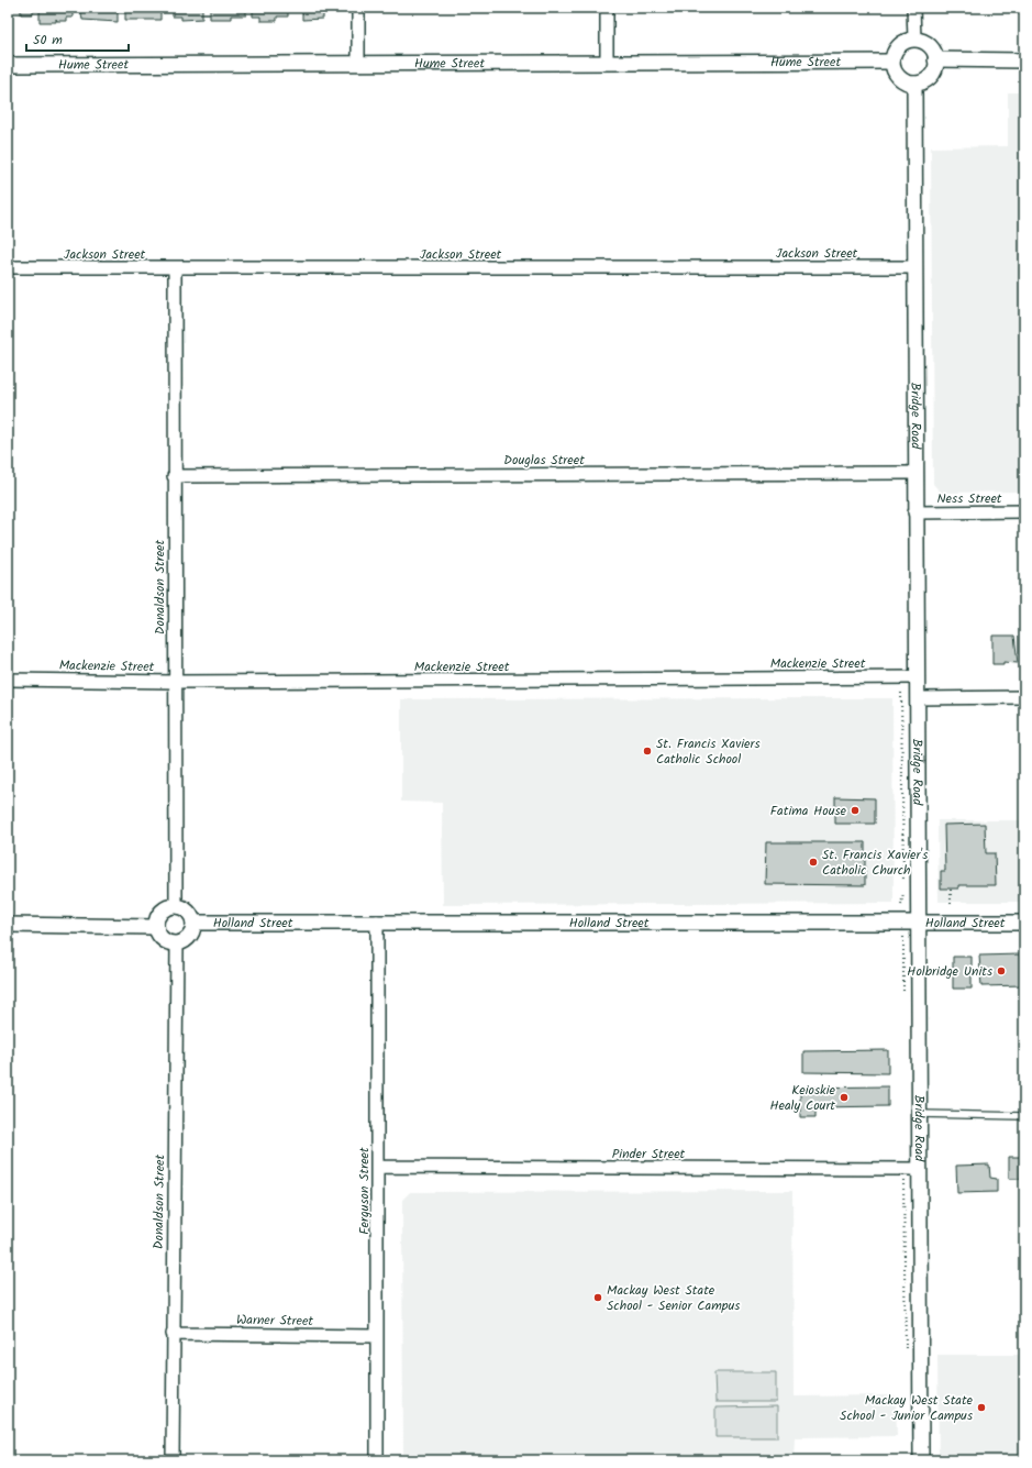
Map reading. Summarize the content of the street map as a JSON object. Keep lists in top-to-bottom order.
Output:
{
  "streets": {
    "street": [
      "Hume Street",
      "Jackson Street",
      "Bridge Road",
      "Douglas Street",
      "Ness Street",
      "Donaldson Street",
      "Mackenzie Street",
      "Holland Street",
      "Pinder Street",
      "Ferguson Street",
      "Warner Street"
    ]
  },
  "crossings": [
    ["Hume Street", "Bridge Road"],
    ["Jackson Street", "Bridge Road"],
    ["Jackson Street", "Donaldson Street"],
    ["Bridge Road", "Douglas Street"],
    ["Bridge Road", "Ness Street"],
    ["Bridge Road", "Mackenzie Street"],
    ["Bridge Road", "Holland Street"],
    ["Bridge Road", "Pinder Street"],
    ["Douglas Street", "Donaldson Street"],
    ["Donaldson Street", "Mackenzie Street"],
    ["Donaldson Street", "Holland Street"],
    ["Donaldson Street", "Warner Street"],
    ["Holland Street", "Ferguson Street"],
    ["Pinder Street", "Ferguson Street"],
    ["Ferguson Street", "Warner Street"]
  ],
  "places": [
    "St. Francis Xaviers Catholic School",
    "Fatima House",
    "St. Francis Xavier's Catholic Church",
    "Holbridge Units",
    "Keioskie Healy Court",
    "Mackay West State School - Senior Campus",
    "Mackay West State School - Junior Campus"
  ],
  "scale_bar": "50 m"
}
